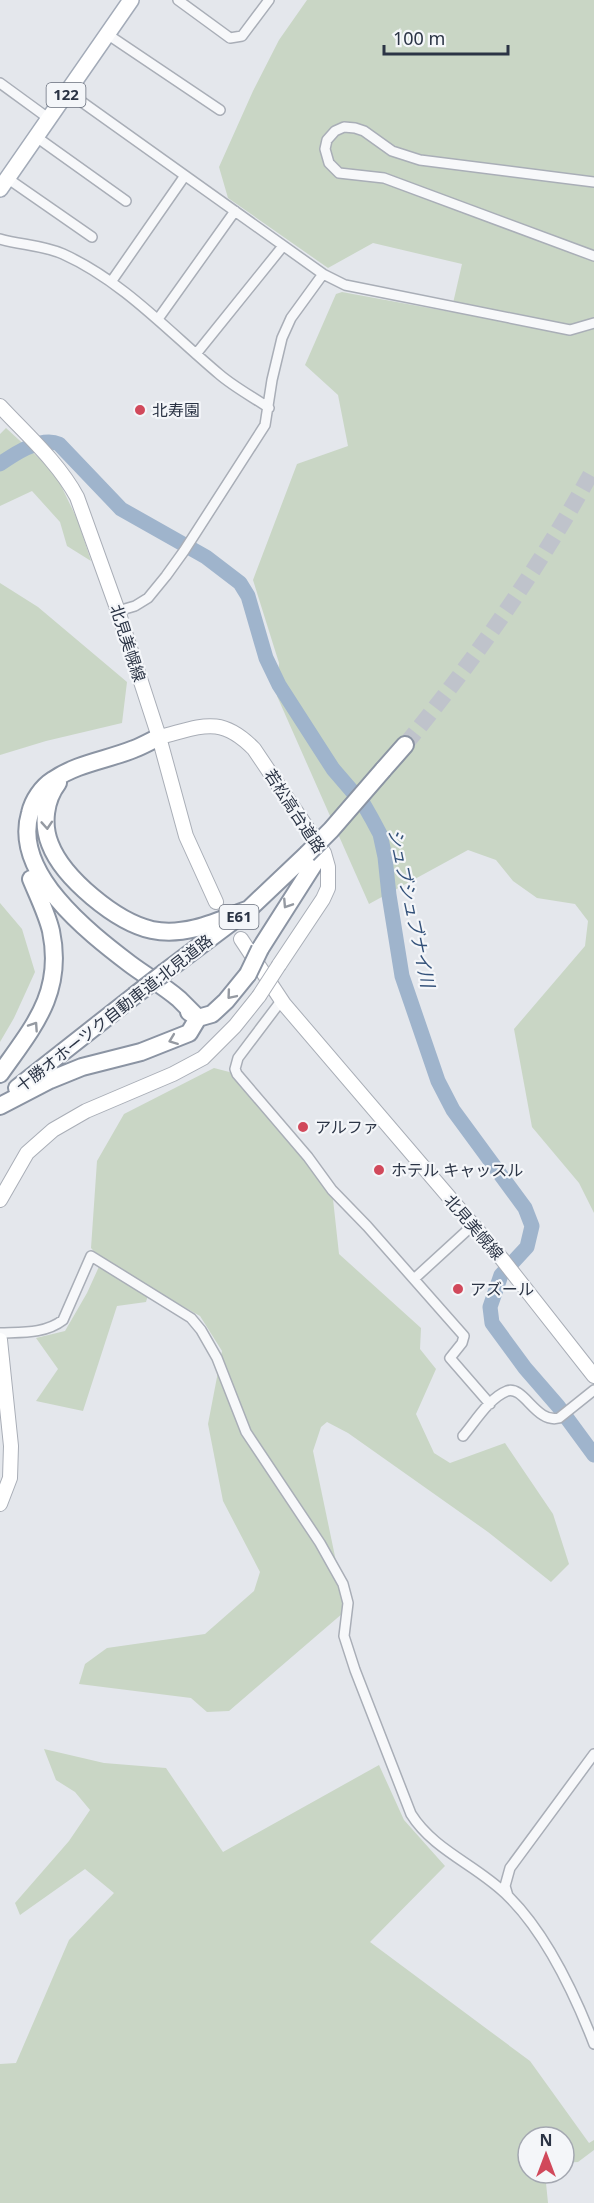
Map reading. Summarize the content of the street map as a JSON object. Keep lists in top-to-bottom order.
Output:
{
  "streets": {
    "highway": ["E61", "十勝オホーツク自動車道;北見道路"],
    "main road": ["122", "北見美幌線", "若松高台道路"]
  },
  "crossings": [
    ["北見美幌線", "若松高台道路"]
  ],
  "water": ["シュブシュブナイ川"],
  "places": [
    "北寿園",
    "アルファ",
    "ホテル キャッスル",
    "アズール"
  ],
  "scale_bar": "100 m",
  "north": "top"
}
